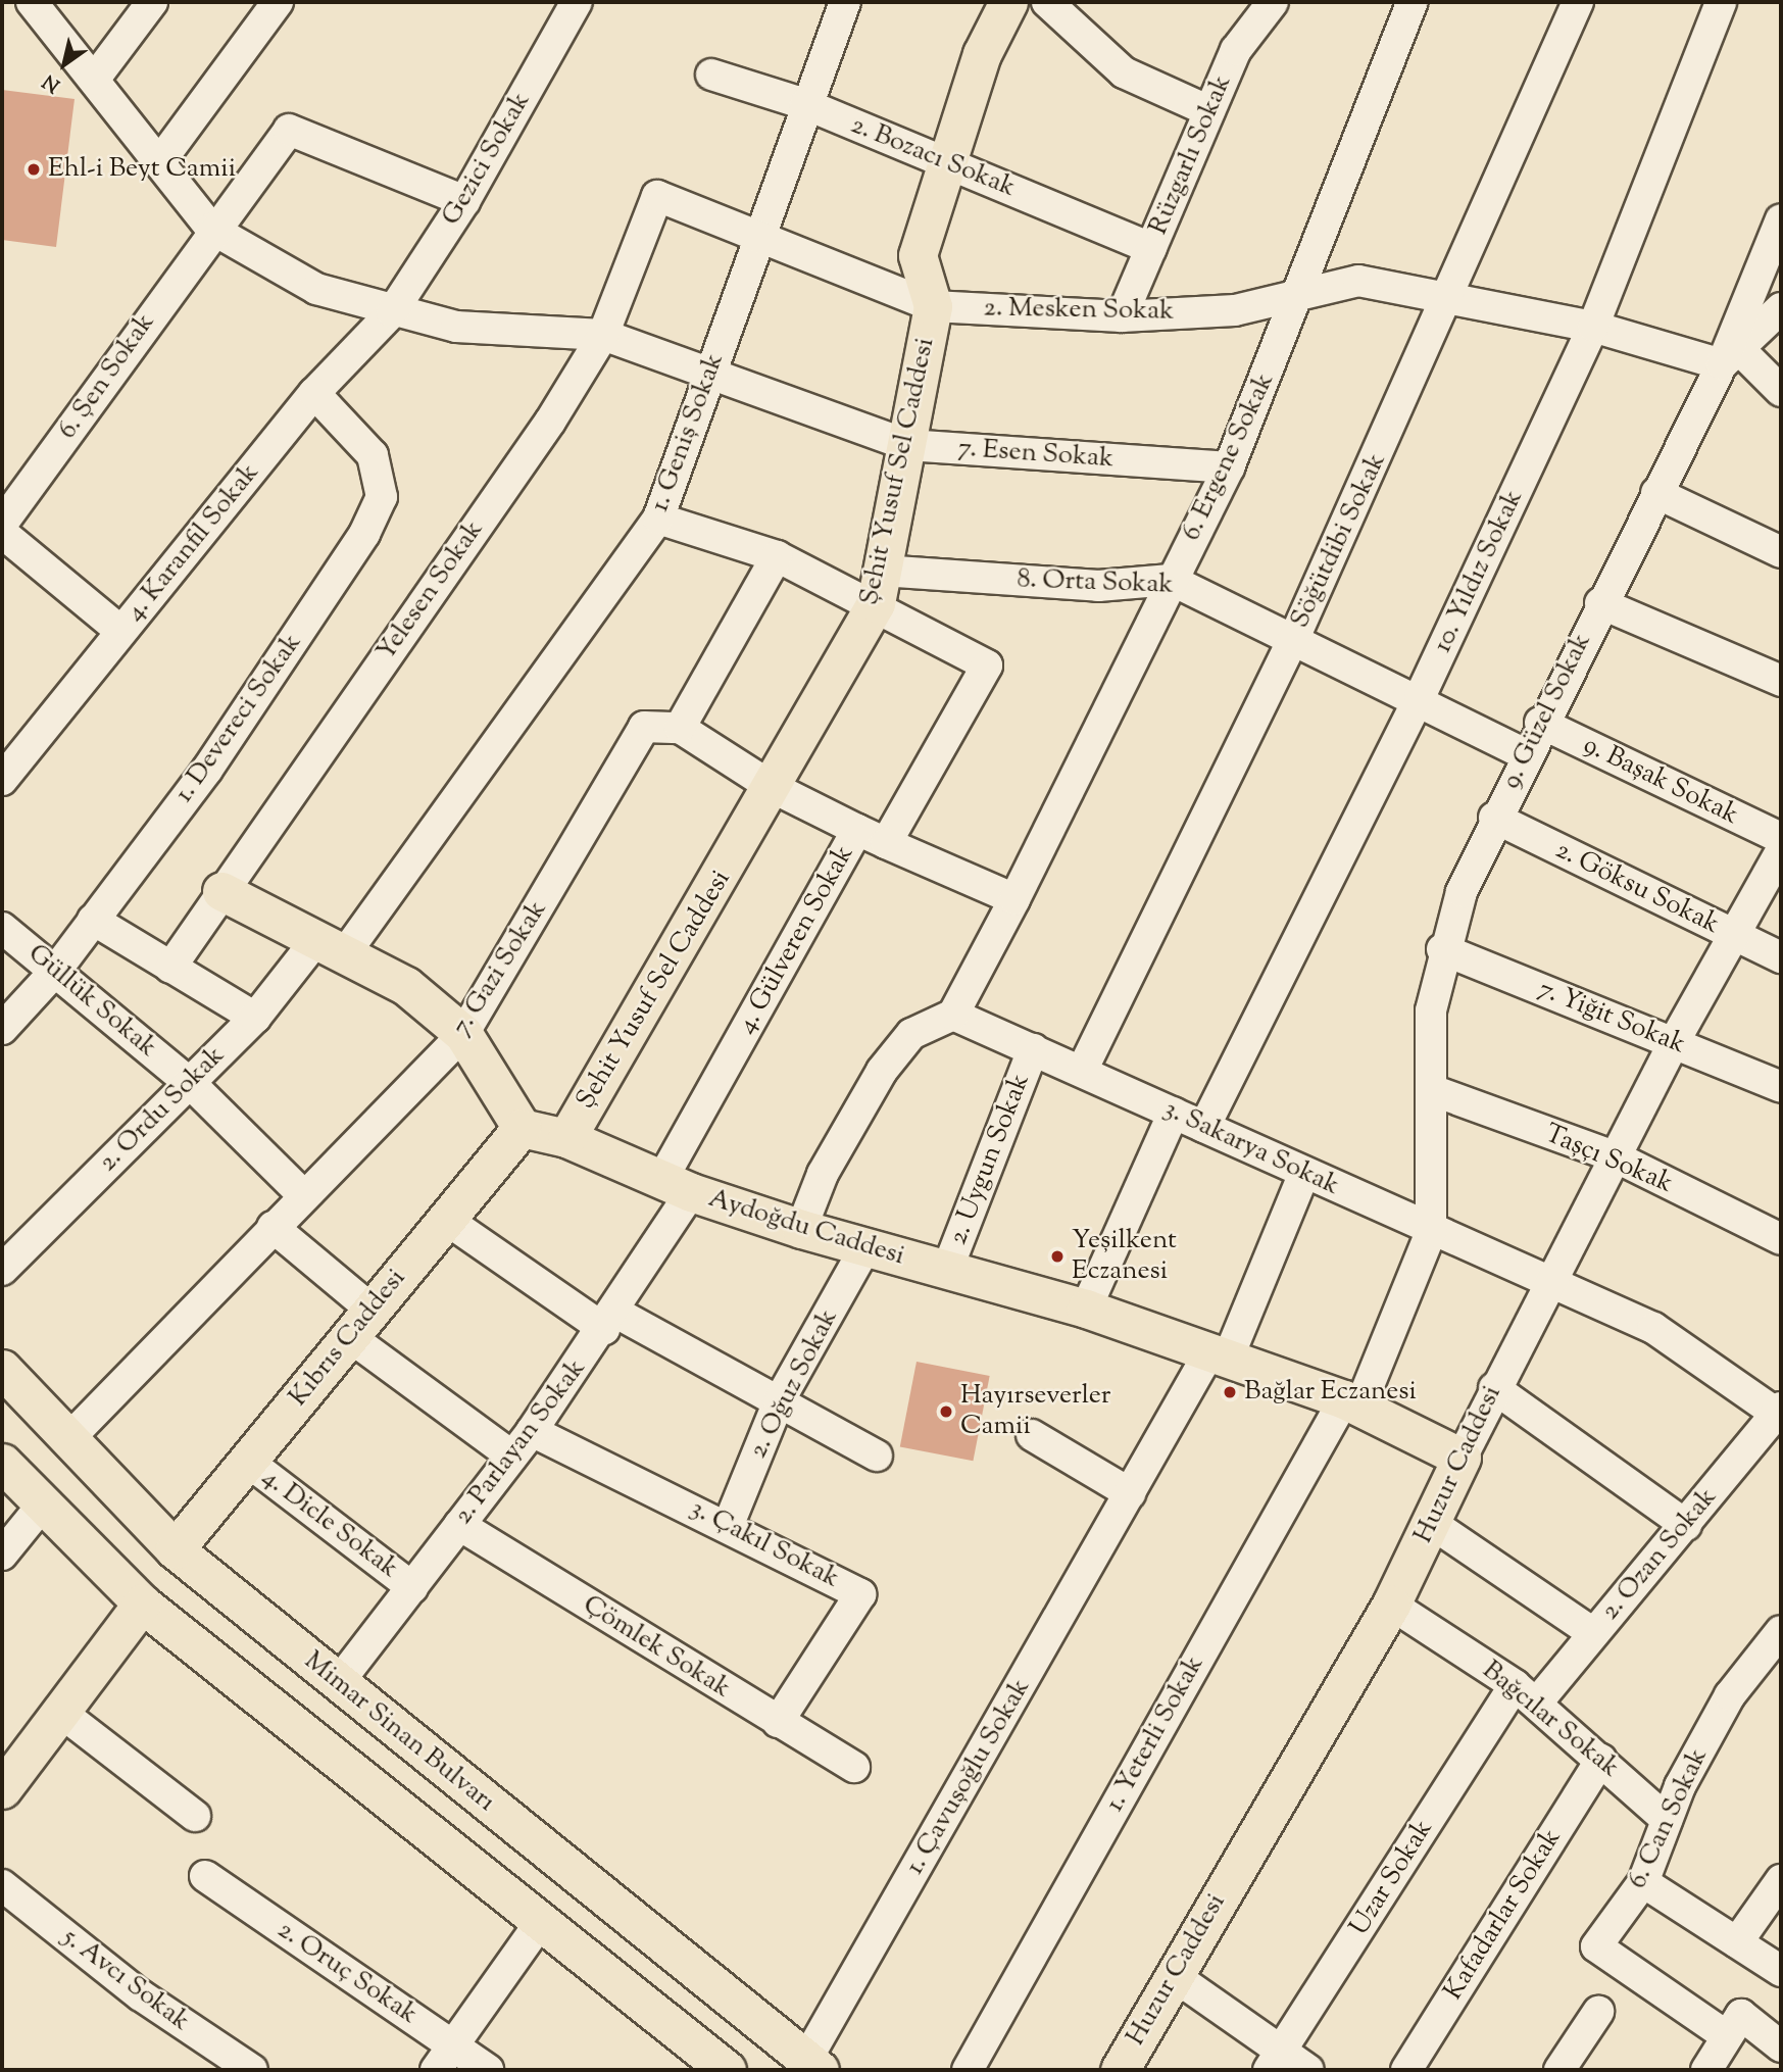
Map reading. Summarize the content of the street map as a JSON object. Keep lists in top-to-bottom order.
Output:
{
  "streets": {
    "main road": [
      "Şehit Yusuf Sel Caddesi",
      "Aydoğdu Caddesi",
      "Kıbrıs Caddesi",
      "Huzur Caddesi",
      "Mimar Sinan Bulvarı"
    ],
    "street": [
      "Rüzgarlı Sokak",
      "2. Bozacı Sokak",
      "Gezici Sokak",
      "2. Mesken Sokak",
      "6. Şen Sokak",
      "1. Geniş Sokak",
      "7. Esen Sokak",
      "6. Ergene Sokak",
      "Söğütdibi Sokak",
      "4. Karanfil Sokak",
      "10. Yıldız Sokak",
      "8. Orta Sokak",
      "Yelesen Sokak",
      "9. Güzel Sokak",
      "1. Devereci Sokak",
      "9. Başak Sokak",
      "2. Göksu Sokak",
      "4. Gülveren Sokak",
      "7. Gazi Sokak",
      "Güllük Sokak",
      "7. Yiğit Sokak",
      "2. Ordu Sokak",
      "3. Sakarya Sokak",
      "2. Uygun Sokak",
      "Taşçı Sokak",
      "2. Oğuz Sokak",
      "2. Parlayan Sokak",
      "4. Dicle Sokak",
      "3. Çakıl Sokak",
      "2. Ozan Sokak",
      "Çömlek Sokak",
      "Bağcılar Sokak",
      "1. Yeterli Sokak",
      "1. Çavuşoğlu Sokak",
      "6. Can Sokak",
      "Uzar Sokak",
      "Kafadarlar Sokak",
      "2. Oruç Sokak",
      "5. Avcı Sokak"
    ]
  },
  "crossings": [
    ["Rüzgarlı Sokak", "2. Bozacı Sokak"],
    ["Rüzgarlı Sokak", "2. Mesken Sokak"],
    ["2. Bozacı Sokak", "1. Geniş Sokak"],
    ["2. Bozacı Sokak", "Şehit Yusuf Sel Caddesi"],
    ["Gezici Sokak", "6. Şen Sokak"],
    ["Gezici Sokak", "7. Esen Sokak"],
    ["Gezici Sokak", "4. Karanfil Sokak"],
    ["2. Mesken Sokak", "1. Geniş Sokak"],
    ["2. Mesken Sokak", "6. Ergene Sokak"],
    ["2. Mesken Sokak", "Şehit Yusuf Sel Caddesi"],
    ["2. Mesken Sokak", "Söğütdibi Sokak"],
    ["2. Mesken Sokak", "10. Yıldız Sokak"],
    ["2. Mesken Sokak", "Yelesen Sokak"],
    ["2. Mesken Sokak", "9. Güzel Sokak"],
    ["6. Şen Sokak", "7. Esen Sokak"],
    ["1. Geniş Sokak", "7. Esen Sokak"],
    ["1. Geniş Sokak", "2. Ordu Sokak"],
    ["7. Esen Sokak", "6. Ergene Sokak"],
    ["7. Esen Sokak", "Şehit Yusuf Sel Caddesi"],
    ["7. Esen Sokak", "4. Karanfil Sokak"],
    ["7. Esen Sokak", "Yelesen Sokak"],
    ["6. Ergene Sokak", "8. Orta Sokak"],
    ["6. Ergene Sokak", "3. Sakarya Sokak"],
    ["Şehit Yusuf Sel Caddesi", "8. Orta Sokak"],
    ["Şehit Yusuf Sel Caddesi", "4. Gülveren Sokak"],
    ["Şehit Yusuf Sel Caddesi", "Aydoğdu Caddesi"],
    ["Söğütdibi Sokak", "8. Orta Sokak"],
    ["Söğütdibi Sokak", "3. Sakarya Sokak"],
    ["4. Karanfil Sokak", "1. Devereci Sokak"],
    ["10. Yıldız Sokak", "8. Orta Sokak"],
    ["10. Yıldız Sokak", "3. Sakarya Sokak"],
    ["8. Orta Sokak", "9. Güzel Sokak"],
    ["8. Orta Sokak", "4. Gülveren Sokak"],
    ["9. Güzel Sokak", "9. Başak Sokak"],
    ["9. Güzel Sokak", "2. Göksu Sokak"],
    ["9. Güzel Sokak", "7. Yiğit Sokak"],
    ["9. Güzel Sokak", "3. Sakarya Sokak"],
    ["9. Güzel Sokak", "Taşçı Sokak"],
    ["9. Güzel Sokak", "1. Yeterli Sokak"],
    ["1. Devereci Sokak", "Güllük Sokak"],
    ["2. Göksu Sokak", "Huzur Caddesi"],
    ["4. Gülveren Sokak", "Aydoğdu Caddesi"],
    ["4. Gülveren Sokak", "2. Parlayan Sokak"],
    ["7. Gazi Sokak", "Güllük Sokak"],
    ["7. Gazi Sokak", "Mimar Sinan Bulvarı"],
    ["Güllük Sokak", "2. Ordu Sokak"],
    ["7. Yiğit Sokak", "Huzur Caddesi"],
    ["3. Sakarya Sokak", "2. Uygun Sokak"],
    ["3. Sakarya Sokak", "Huzur Caddesi"],
    ["3. Sakarya Sokak", "2. Ozan Sokak"],
    ["3. Sakarya Sokak", "1. Yeterli Sokak"],
    ["3. Sakarya Sokak", "1. Çavuşoğlu Sokak"],
    ["2. Uygun Sokak", "Aydoğdu Caddesi"],
    ["Taşçı Sokak", "Huzur Caddesi"],
    ["Aydoğdu Caddesi", "Kıbrıs Caddesi"],
    ["Aydoğdu Caddesi", "2. Oğuz Sokak"],
    ["Aydoğdu Caddesi", "2. Parlayan Sokak"],
    ["Aydoğdu Caddesi", "Huzur Caddesi"],
    ["Aydoğdu Caddesi", "1. Yeterli Sokak"],
    ["Aydoğdu Caddesi", "1. Çavuşoğlu Sokak"],
    ["Kıbrıs Caddesi", "4. Dicle Sokak"],
    ["Kıbrıs Caddesi", "Mimar Sinan Bulvarı"],
    ["2. Oğuz Sokak", "3. Çakıl Sokak"],
    ["2. Parlayan Sokak", "4. Dicle Sokak"],
    ["2. Parlayan Sokak", "3. Çakıl Sokak"],
    ["2. Parlayan Sokak", "Çömlek Sokak"],
    ["2. Parlayan Sokak", "Mimar Sinan Bulvarı"],
    ["Huzur Caddesi", "Bağcılar Sokak"],
    ["3. Çakıl Sokak", "Çömlek Sokak"],
    ["2. Ozan Sokak", "Bağcılar Sokak"],
    ["2. Ozan Sokak", "Uzar Sokak"],
    ["Bağcılar Sokak", "6. Can Sokak"],
    ["Bağcılar Sokak", "Uzar Sokak"],
    ["Bağcılar Sokak", "Kafadarlar Sokak"],
    ["Mimar Sinan Bulvarı", "1. Çavuşoğlu Sokak"]
  ],
  "places": [
    "Ehl-i Beyt Camii",
    "Yeşilkent Eczanesi",
    "Bağlar Eczanesi",
    "Hayırseverler Camii"
  ],
  "north": "bottom left"
}
